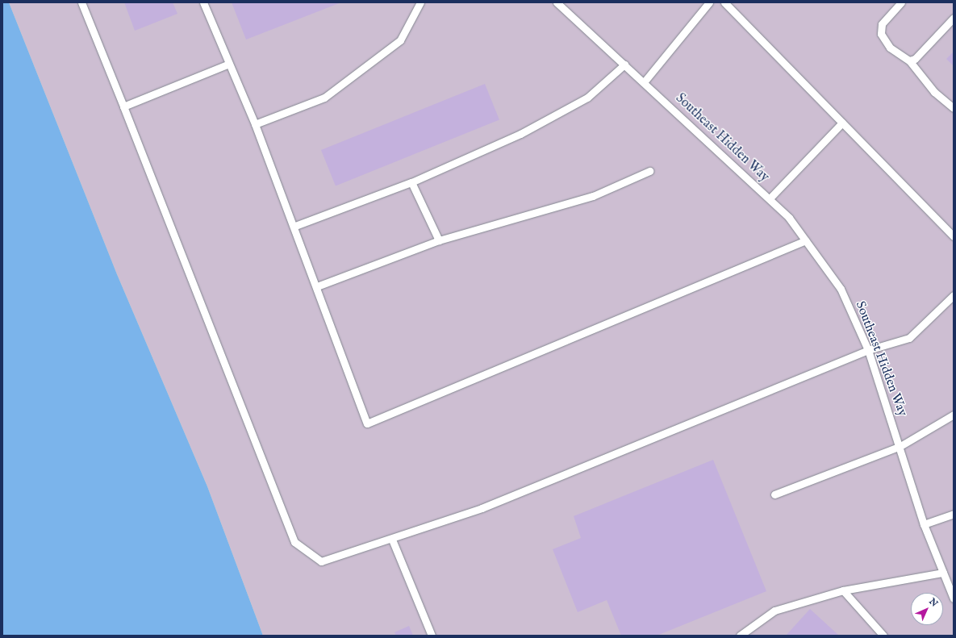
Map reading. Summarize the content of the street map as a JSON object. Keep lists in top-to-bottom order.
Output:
{
  "streets": {
    "lane": ["Southeast Hidden Way"]
  },
  "north": "top right"
}
